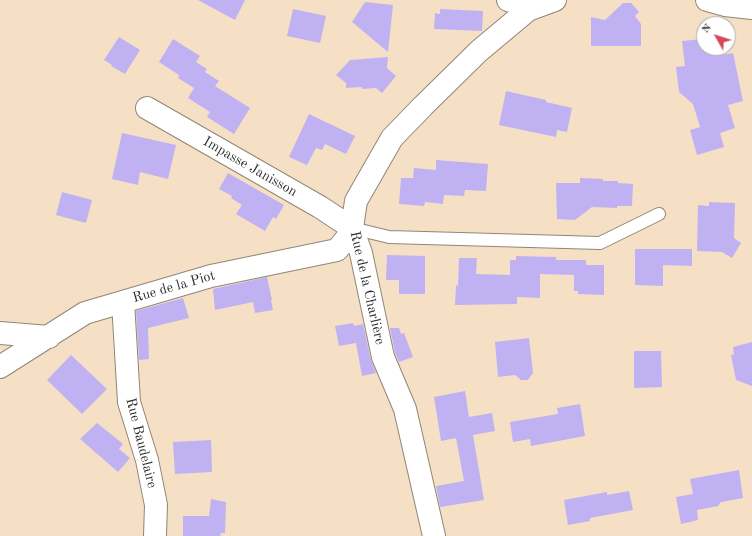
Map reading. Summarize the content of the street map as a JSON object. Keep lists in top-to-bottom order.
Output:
{
  "streets": {
    "street": [
      "Impasse Janisson",
      "Rue de la Piot",
      "Rue de la Charlière",
      "Rue Baudelaire"
    ]
  },
  "crossings": [
    ["Impasse Janisson", "Rue de la Piot"],
    ["Impasse Janisson", "Rue de la Charlière"],
    ["Rue de la Piot", "Rue de la Charlière"],
    ["Rue de la Piot", "Rue Baudelaire"]
  ],
  "north": "top left"
}
